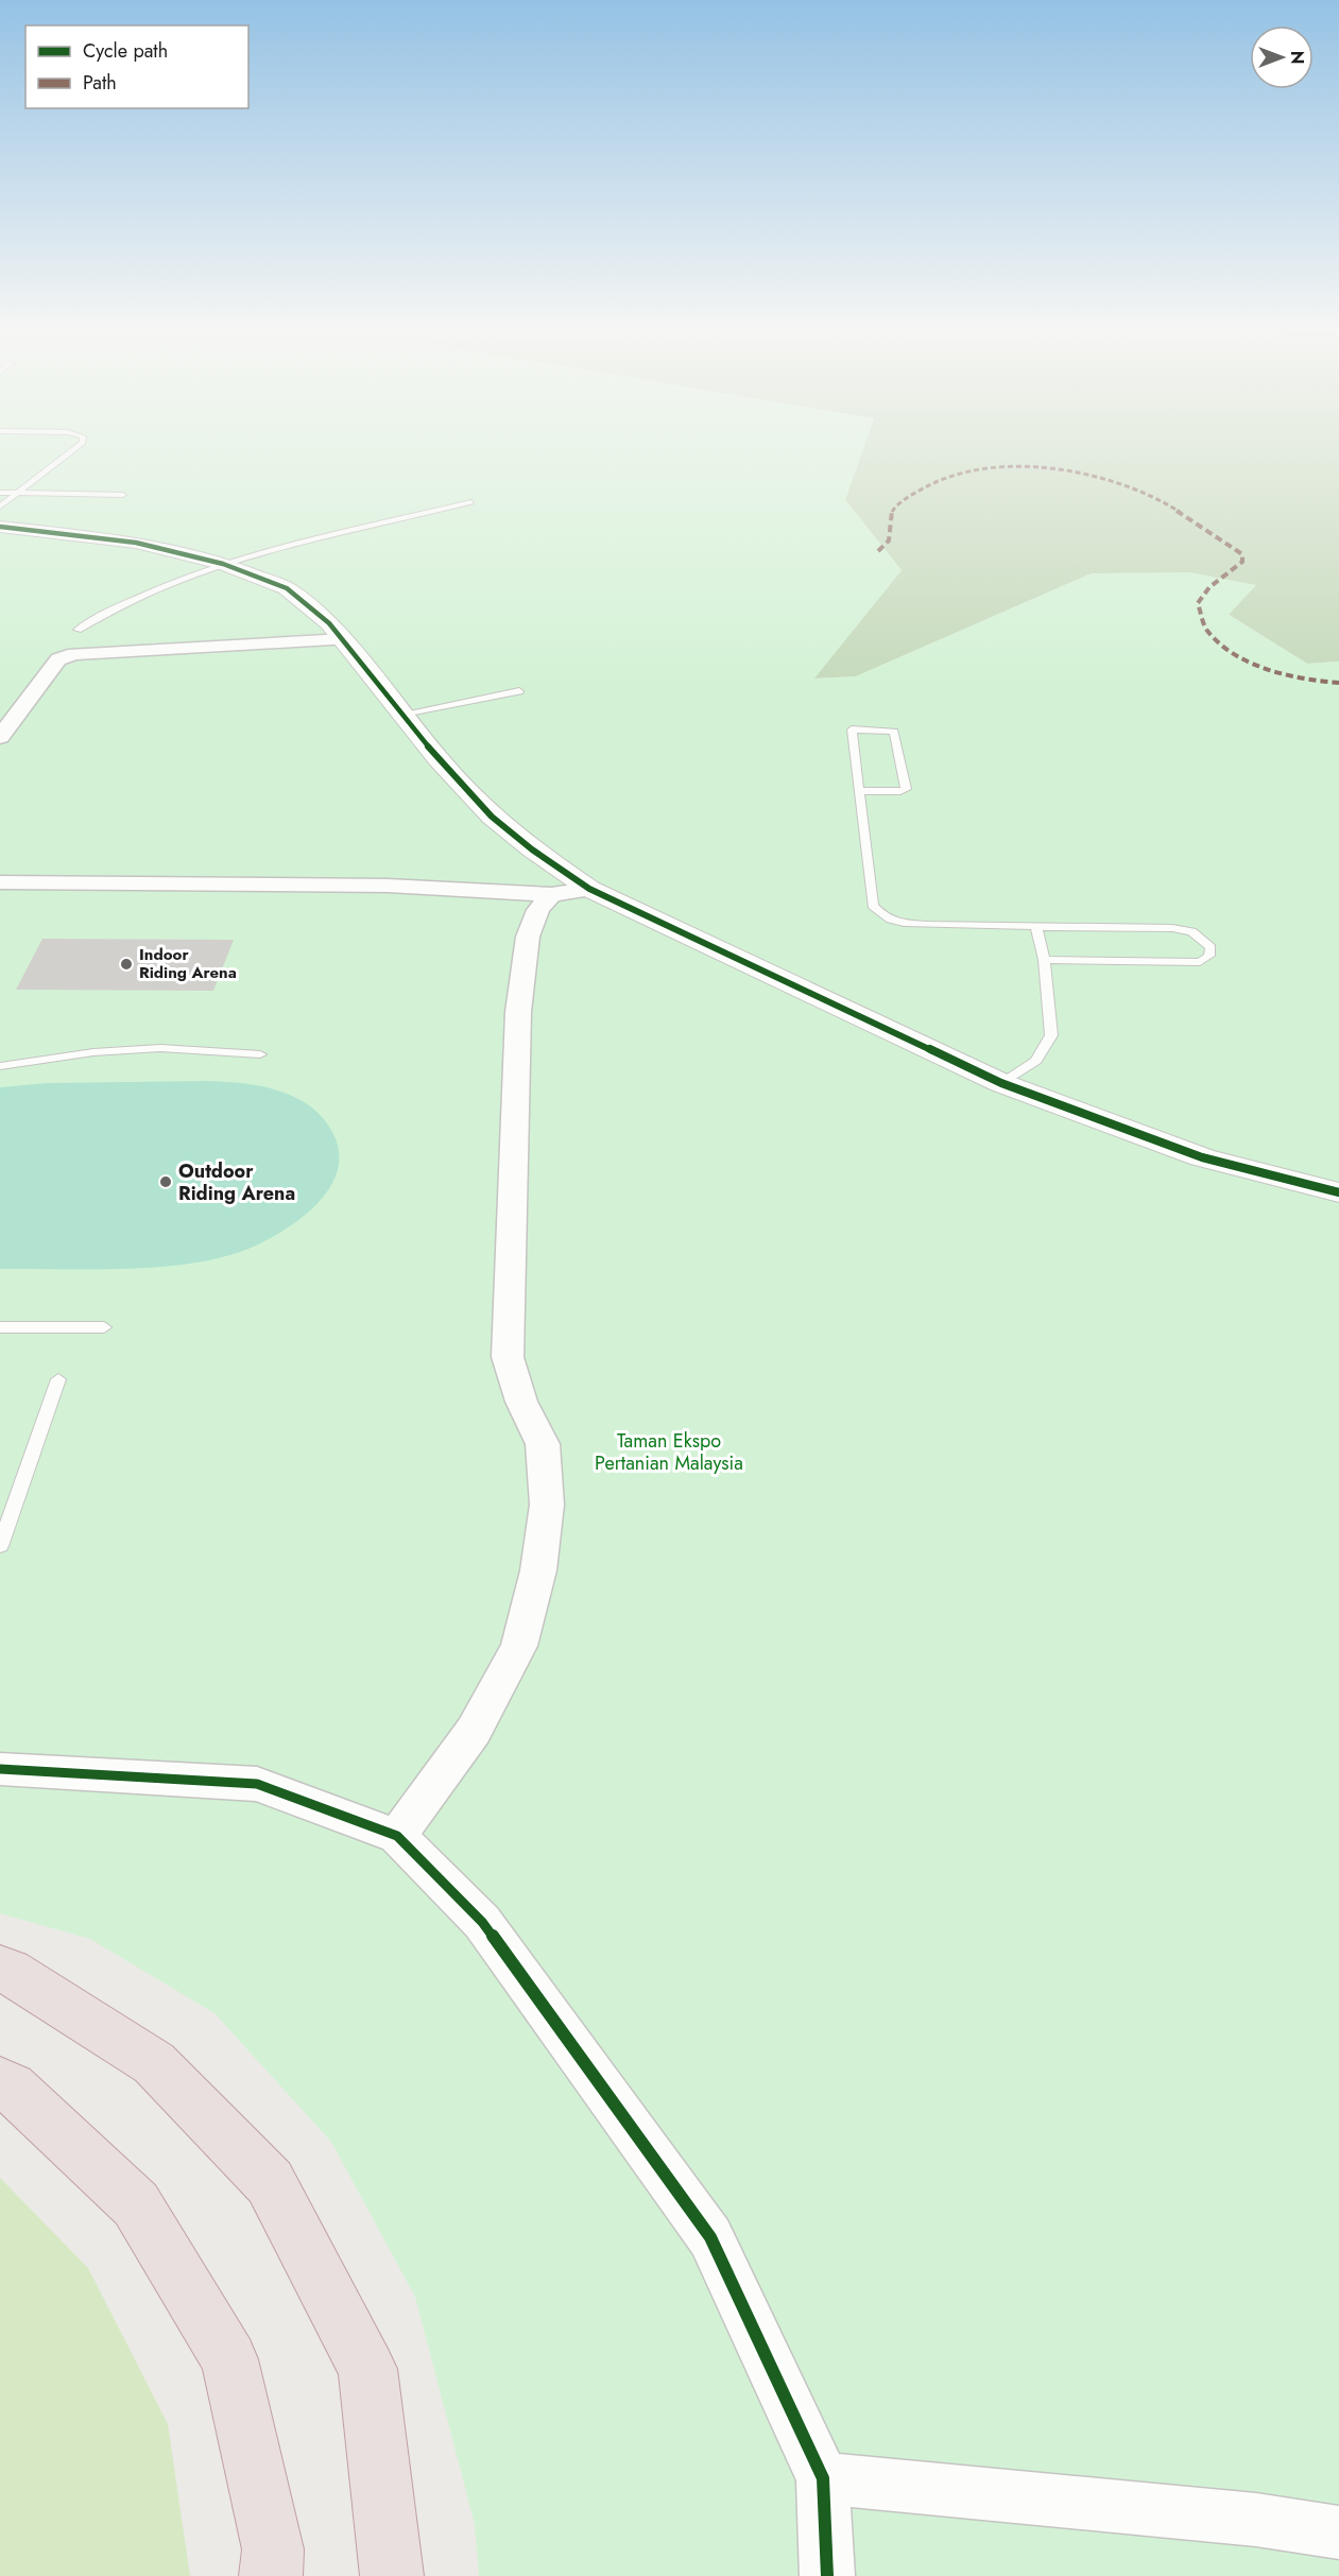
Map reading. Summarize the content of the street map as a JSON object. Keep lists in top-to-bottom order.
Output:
{
  "parks": ["Taman Ekspo Pertanian Malaysia"],
  "places": ["Indoor Riding Arena", "Outdoor Riding Arena"],
  "legend": ["Cycle path", "Path"],
  "north": "right"
}
